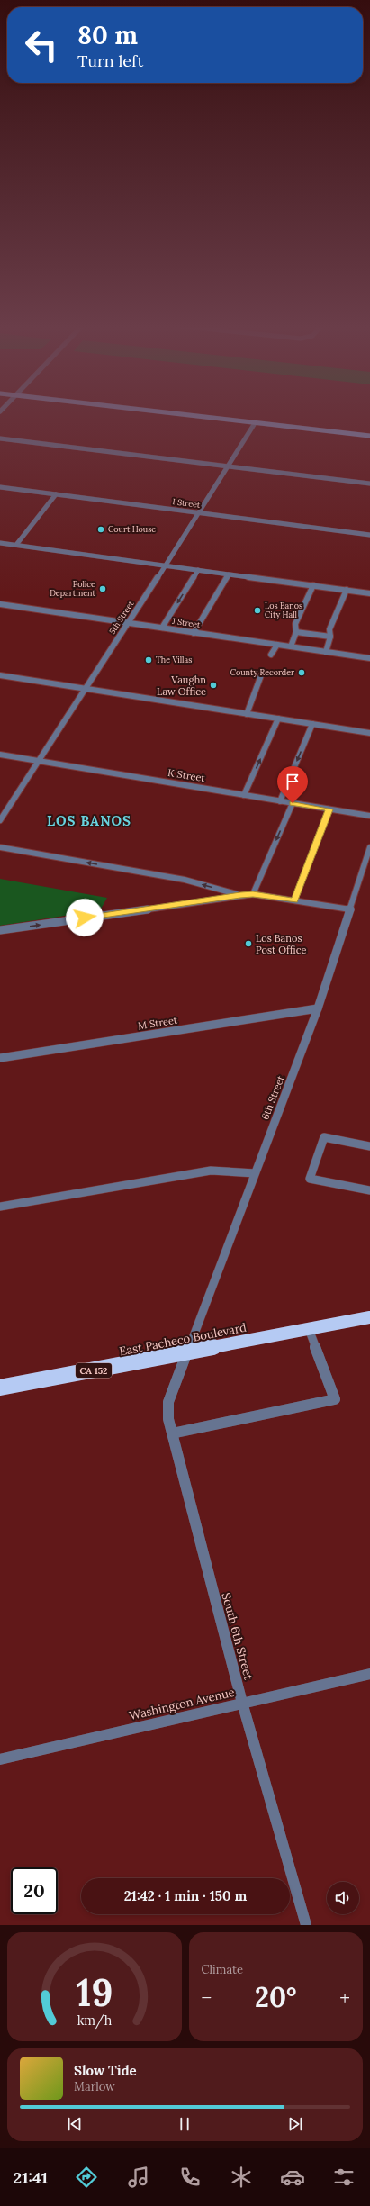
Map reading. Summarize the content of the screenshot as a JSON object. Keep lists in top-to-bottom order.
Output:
{
  "streets": {
    "highway": ["East Pacheco Boulevard", "CA 152"],
    "street": [
      "I Street",
      "5th Street",
      "J Street",
      "K Street",
      "M Street",
      "6th Street",
      "South 6th Street",
      "Washington Avenue"
    ]
  },
  "crossings": [
    ["I Street", "5th Street"],
    ["5th Street", "J Street"],
    ["5th Street", "K Street"],
    ["M Street", "6th Street"],
    ["6th Street", "East Pacheco Boulevard"],
    ["6th Street", "South 6th Street"],
    ["East Pacheco Boulevard", "South 6th Street"],
    ["South 6th Street", "Washington Avenue"]
  ],
  "districts": ["LOS BANOS"],
  "places": [
    "Court House",
    "Police Department",
    "Los Banos City Hall",
    "The Villas",
    "County Recorder",
    "Vaughn Law Office",
    "Los Banos Post Office"
  ],
  "page": {
    "turn": ["80 m", "Turn left"],
    "limit": "20",
    "trip": "21:42 · 1 min · 150 m",
    "tile": "Climate",
    "heat": ["−", "20°", "+"],
    "song": ["Slow Tide", "Marlow"],
    "tabs": "21:41",
    "gauge": ["19", "km/h"]
  }
}
